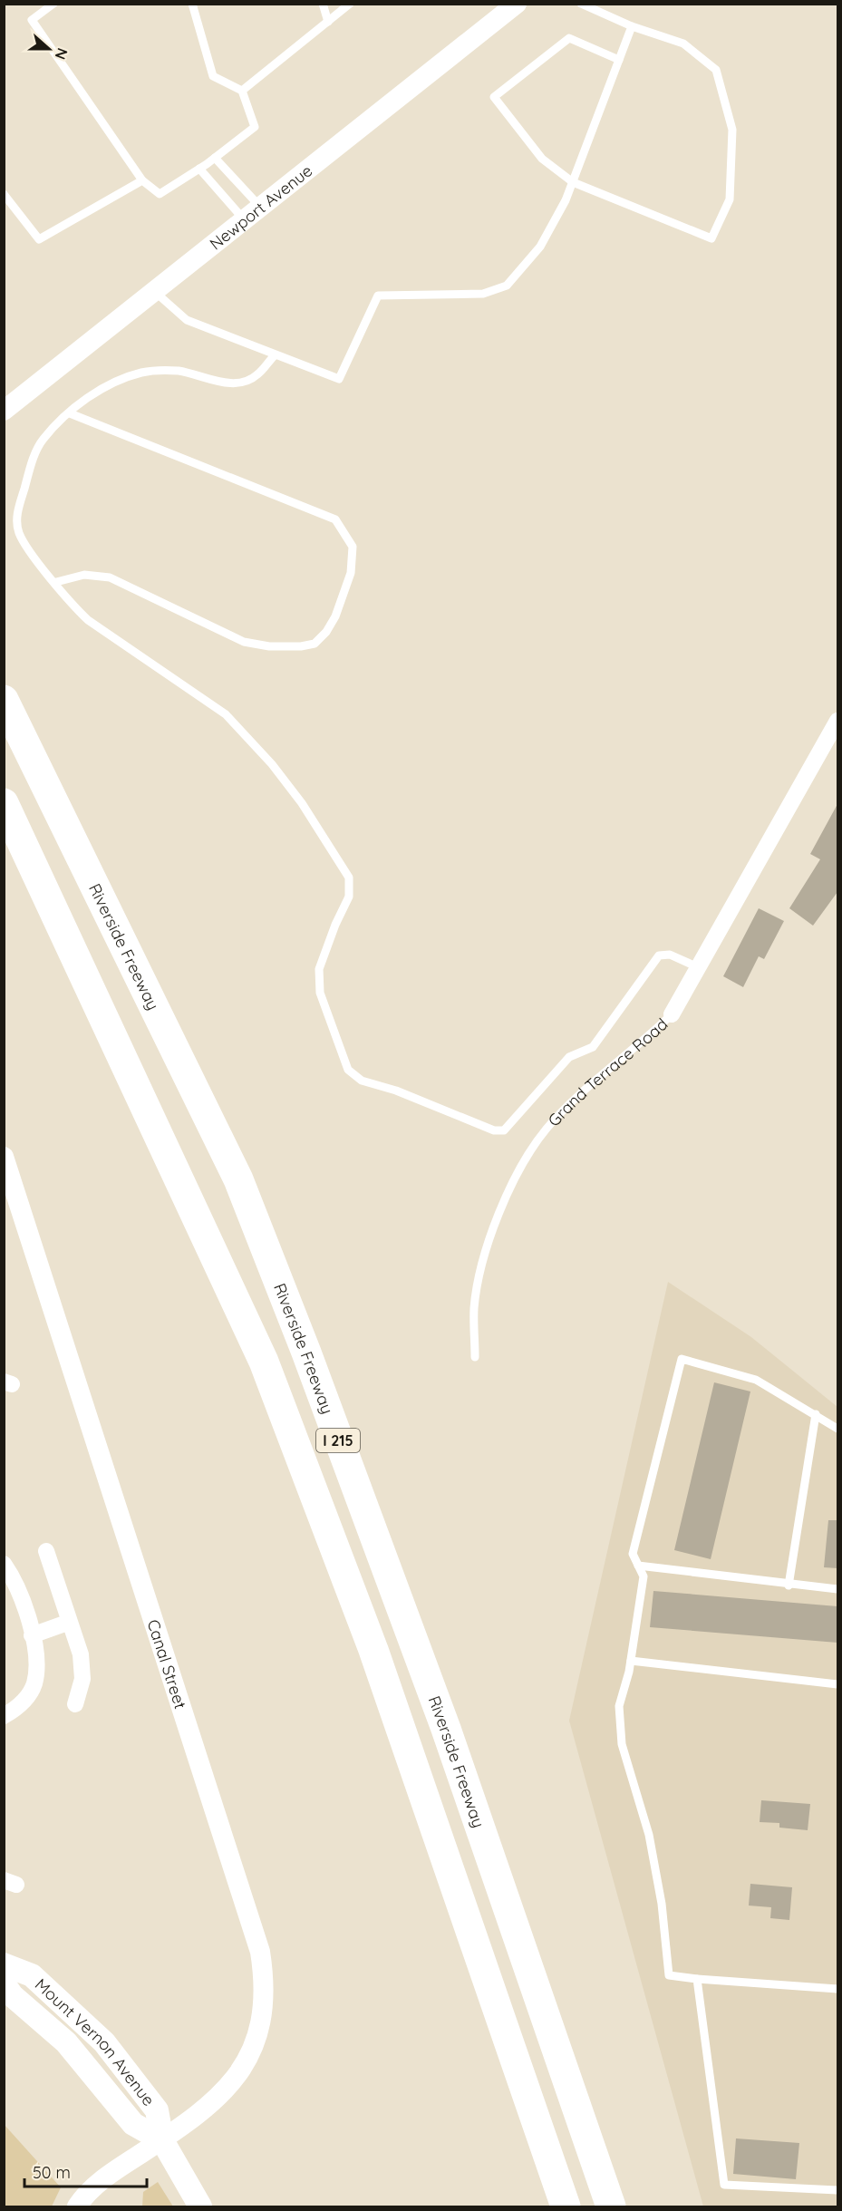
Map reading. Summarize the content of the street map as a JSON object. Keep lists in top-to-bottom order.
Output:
{
  "streets": {
    "highway": ["Riverside Freeway", "I 215"],
    "main road": ["Mount Vernon Avenue"],
    "street": ["Newport Avenue", "Grand Terrace Road", "Canal Street"]
  },
  "crossings": [
    ["Canal Street", "Mount Vernon Avenue"]
  ],
  "scale_bar": "50 m",
  "north": "right"
}
